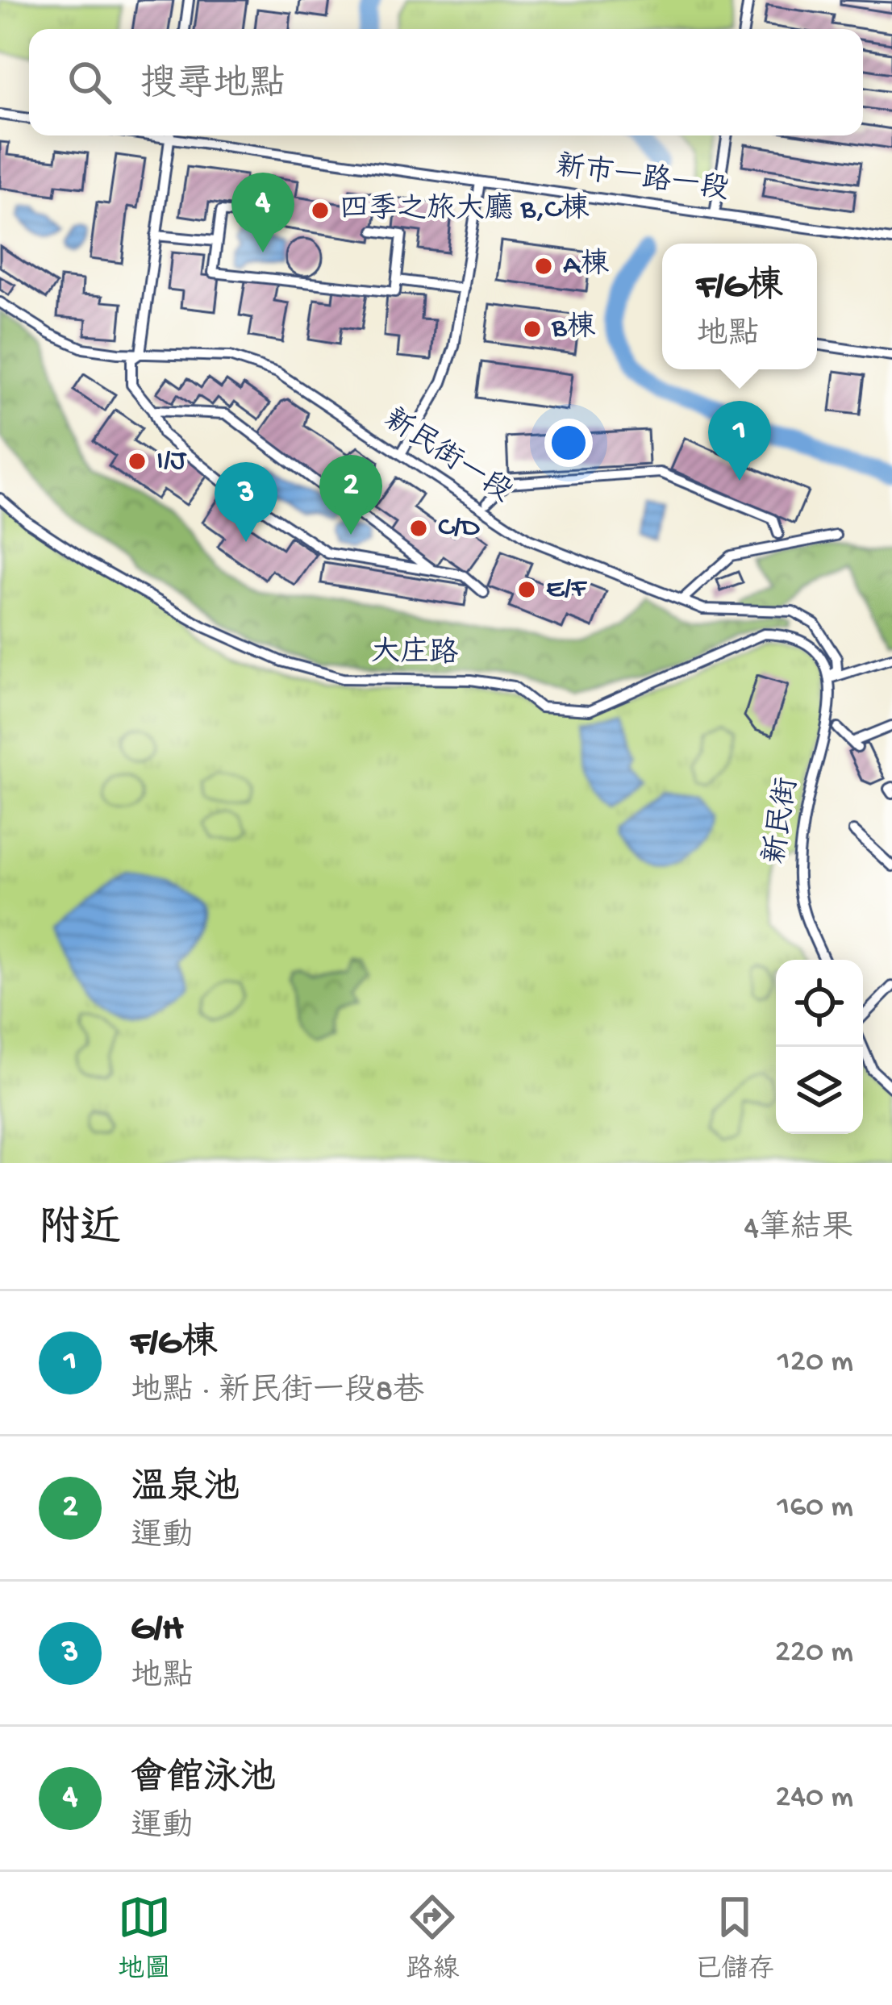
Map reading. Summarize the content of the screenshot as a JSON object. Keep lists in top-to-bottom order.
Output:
{
  "streets": {
    "street": [
      "新市一路一段",
      "新民街一段",
      "大庄路",
      "新民街"
    ]
  },
  "crossings": [
    ["新民街一段", "大庄路"],
    ["新民街一段", "新民街"],
    ["大庄路", "新民街"]
  ],
  "places": [
    "四季之旅大廳 B,C棟",
    "A棟",
    "B棟",
    "I/J",
    "C/D",
    "E/F"
  ],
  "page": {
    "search": "搜尋地點",
    "pins": [
      "4",
      "1",
      "2",
      "3"
    ],
    "popup": ["F/G棟", "地點"],
    "heading": ["附近", "4筆結果"],
    "list": [
      {
        "mark": "1",
        "name": "F/G棟",
        "note": "地點 · 新民街一段8巷",
        "value": "120 m"
      },
      {
        "mark": "2",
        "name": "溫泉池",
        "note": "運動",
        "value": "160 m"
      },
      {
        "mark": "3",
        "name": "G/H",
        "note": "地點",
        "value": "220 m"
      },
      {
        "mark": "4",
        "name": "會館泳池",
        "note": "運動",
        "value": "240 m"
      }
    ],
    "nav": ["地圖", "路線", "已儲存"]
  }
}
